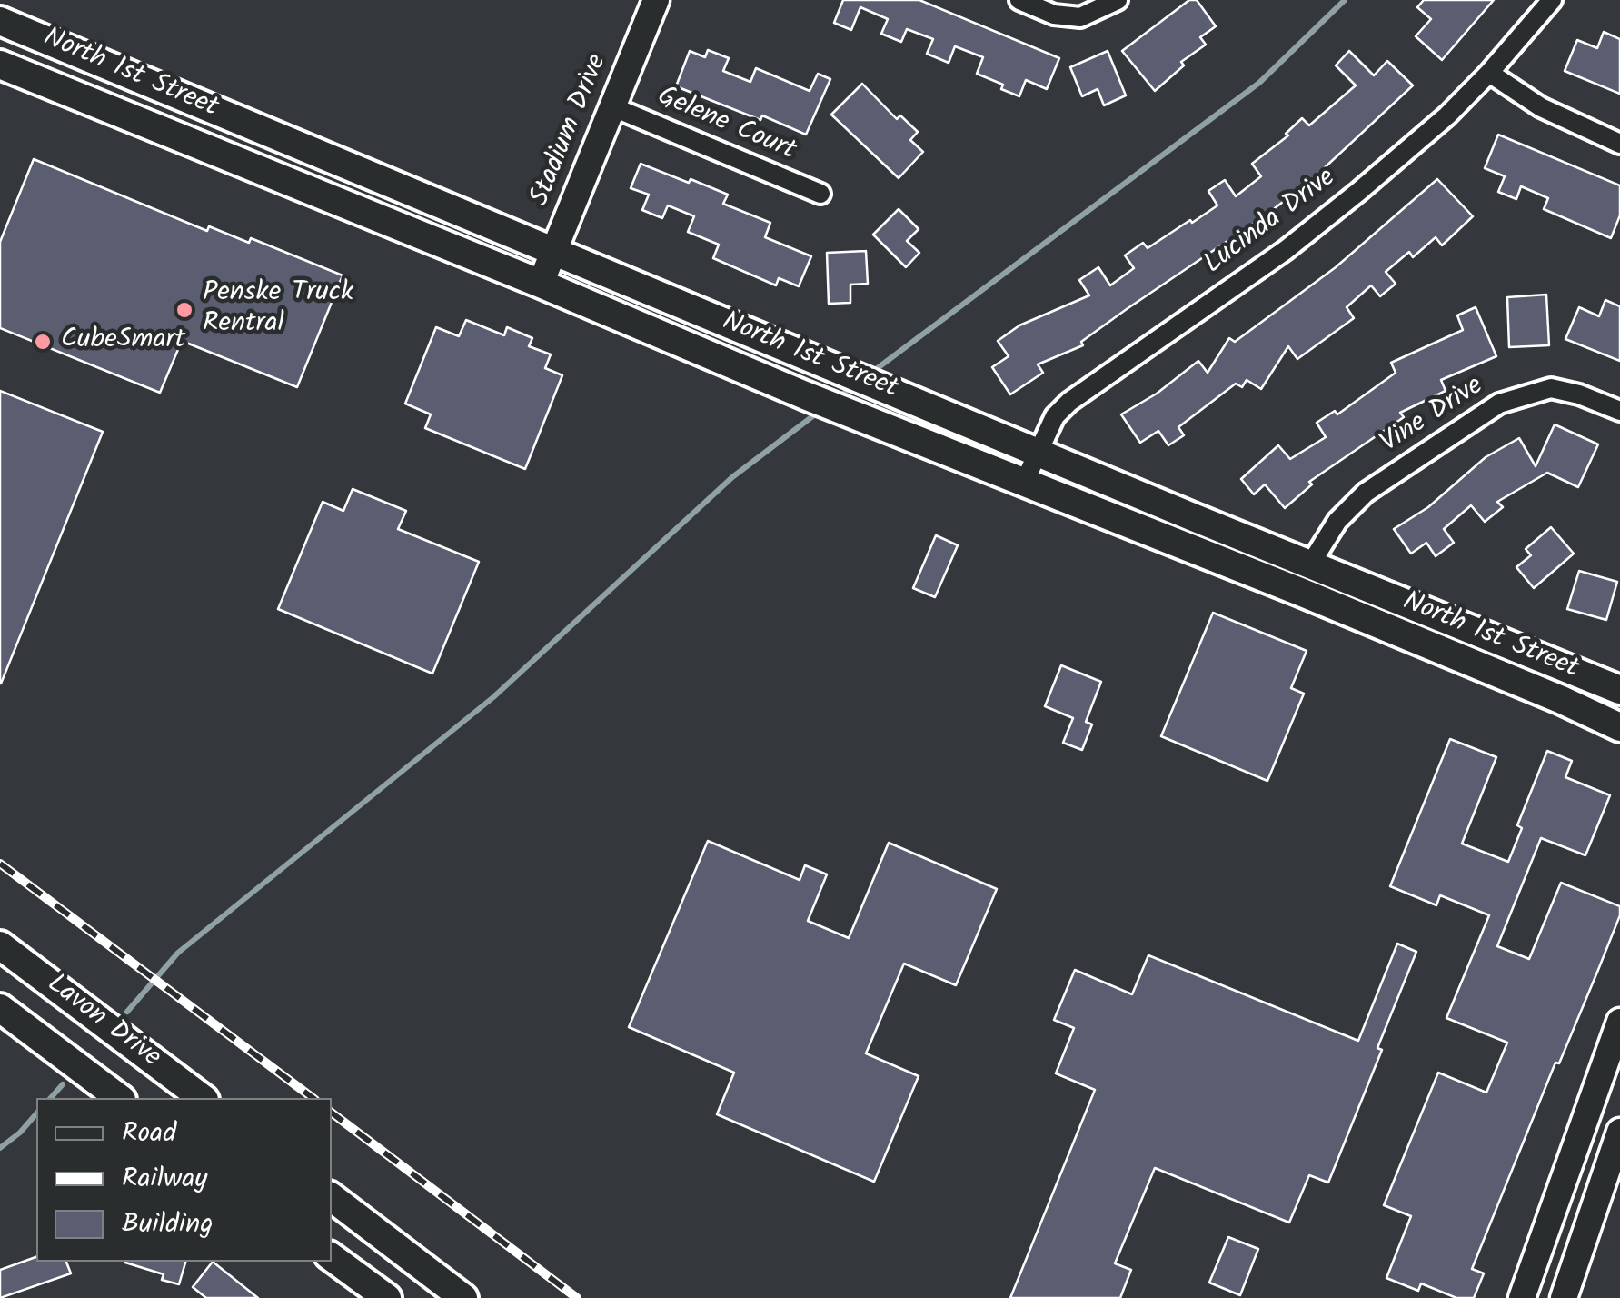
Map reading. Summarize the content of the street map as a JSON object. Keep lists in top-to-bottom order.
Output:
{
  "streets": {
    "main road": ["North 1st Street", "Stadium Drive", "Lavon Drive"],
    "street": ["Gelene Court", "Lucinda Drive", "Vine Drive"]
  },
  "crossings": [
    ["North 1st Street", "Stadium Drive"],
    ["North 1st Street", "Lucinda Drive"],
    ["North 1st Street", "Vine Drive"],
    ["Gelene Court", "Stadium Drive"]
  ],
  "places": ["Penske Truck Rentral", "CubeSmart"],
  "legend": ["Road", "Railway", "Building"]
}
